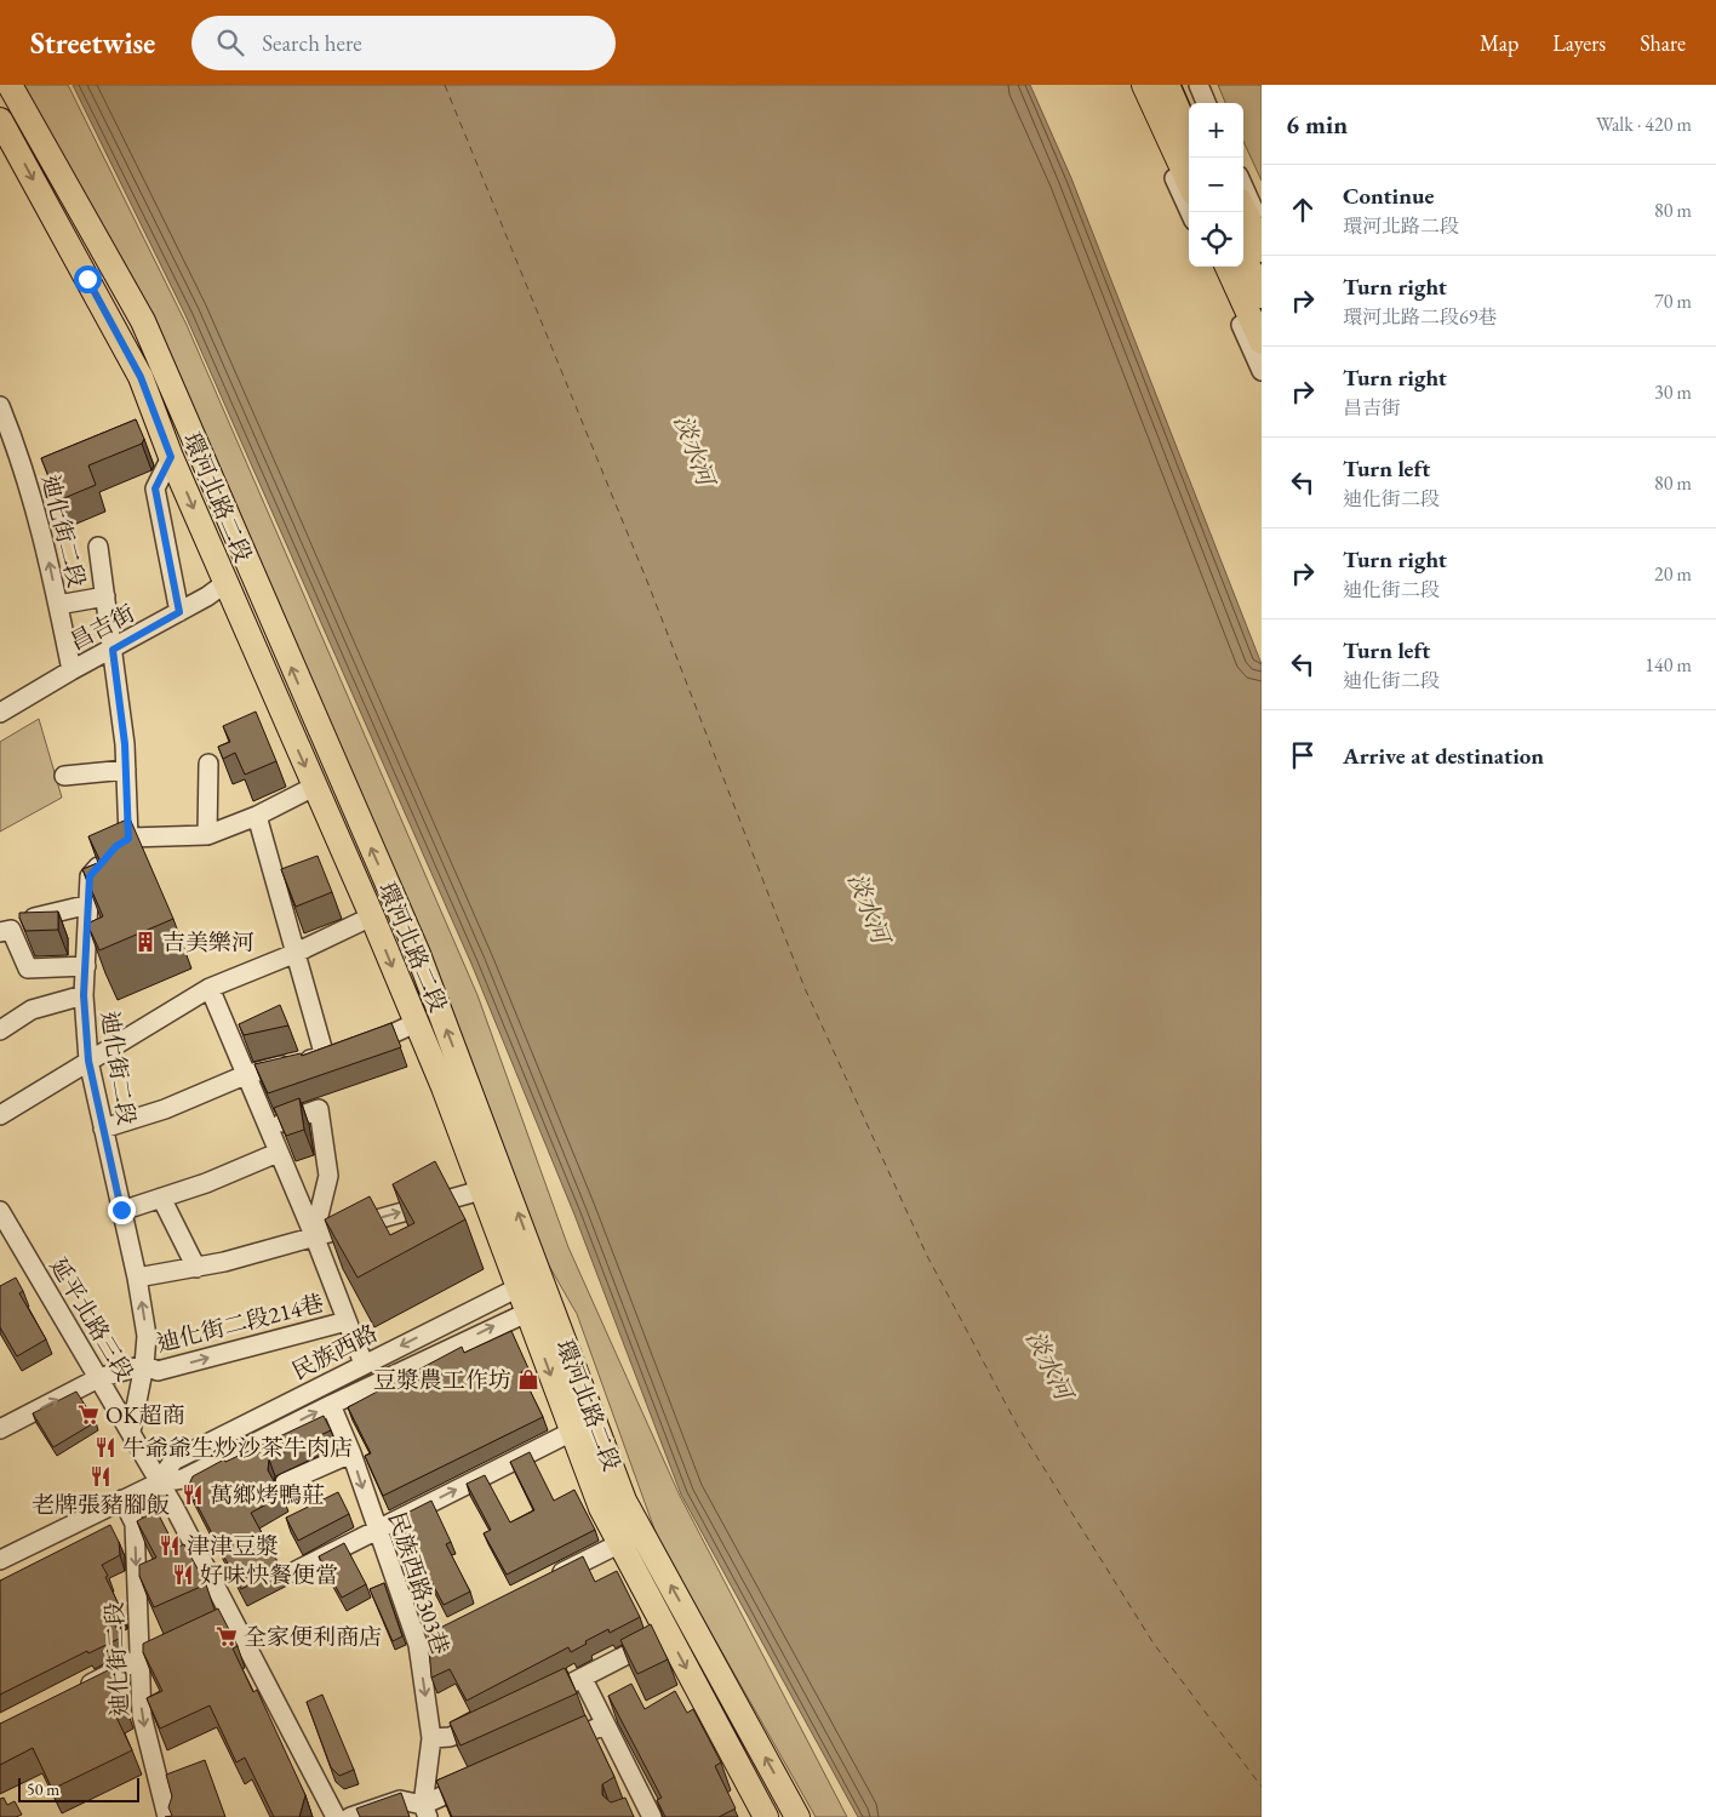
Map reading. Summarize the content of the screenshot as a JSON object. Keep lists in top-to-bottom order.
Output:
{
  "streets": {
    "main road": ["環河北路二段"],
    "street": [
      "迪化街二段",
      "昌吉街",
      "延平北路三段",
      "迪化街二段214巷",
      "民族西路",
      "民族西路303巷"
    ]
  },
  "crossings": [
    ["環河北路二段", "昌吉街"],
    ["環河北路二段", "民族西路"],
    ["迪化街二段", "昌吉街"],
    ["迪化街二段", "延平北路三段"],
    ["迪化街二段", "迪化街二段214巷"],
    ["迪化街二段", "民族西路"],
    ["延平北路三段", "民族西路"],
    ["民族西路", "民族西路303巷"]
  ],
  "one_way": ["民族西路303巷"],
  "water": ["淡水河"],
  "places": {
    "building": ["吉美樂河"],
    "shop": ["豆漿農工作坊"],
    "supermarket": ["OK超商", "全家便利商店"],
    "restaurant": [
      "牛爺爺生炒沙茶牛肉店",
      "老牌張豬腳飯",
      "萬鄉烤鴨莊",
      "津津豆漿",
      "好味快餐便當"
    ]
  },
  "scale_bar": "50 m",
  "page": {
    "header": "Streetwise",
    "search": "Search here",
    "nav": ["Map", "Layers", "Share"],
    "heading": ["6 min", "Walk · 420 m"],
    "map_buttons": ["+", "−"],
    "list": [
      ["Continue", "環河北路二段", "80 m"],
      ["Turn right", "環河北路二段69巷", "70 m"],
      ["Turn right", "昌吉街", "30 m"],
      ["Turn left", "迪化街二段", "80 m"],
      ["Turn right", "迪化街二段", "20 m"],
      ["Turn left", "迪化街二段", "140 m"],
      "Arrive at destination"
    ],
    "scale": "50 m"
  }
}
